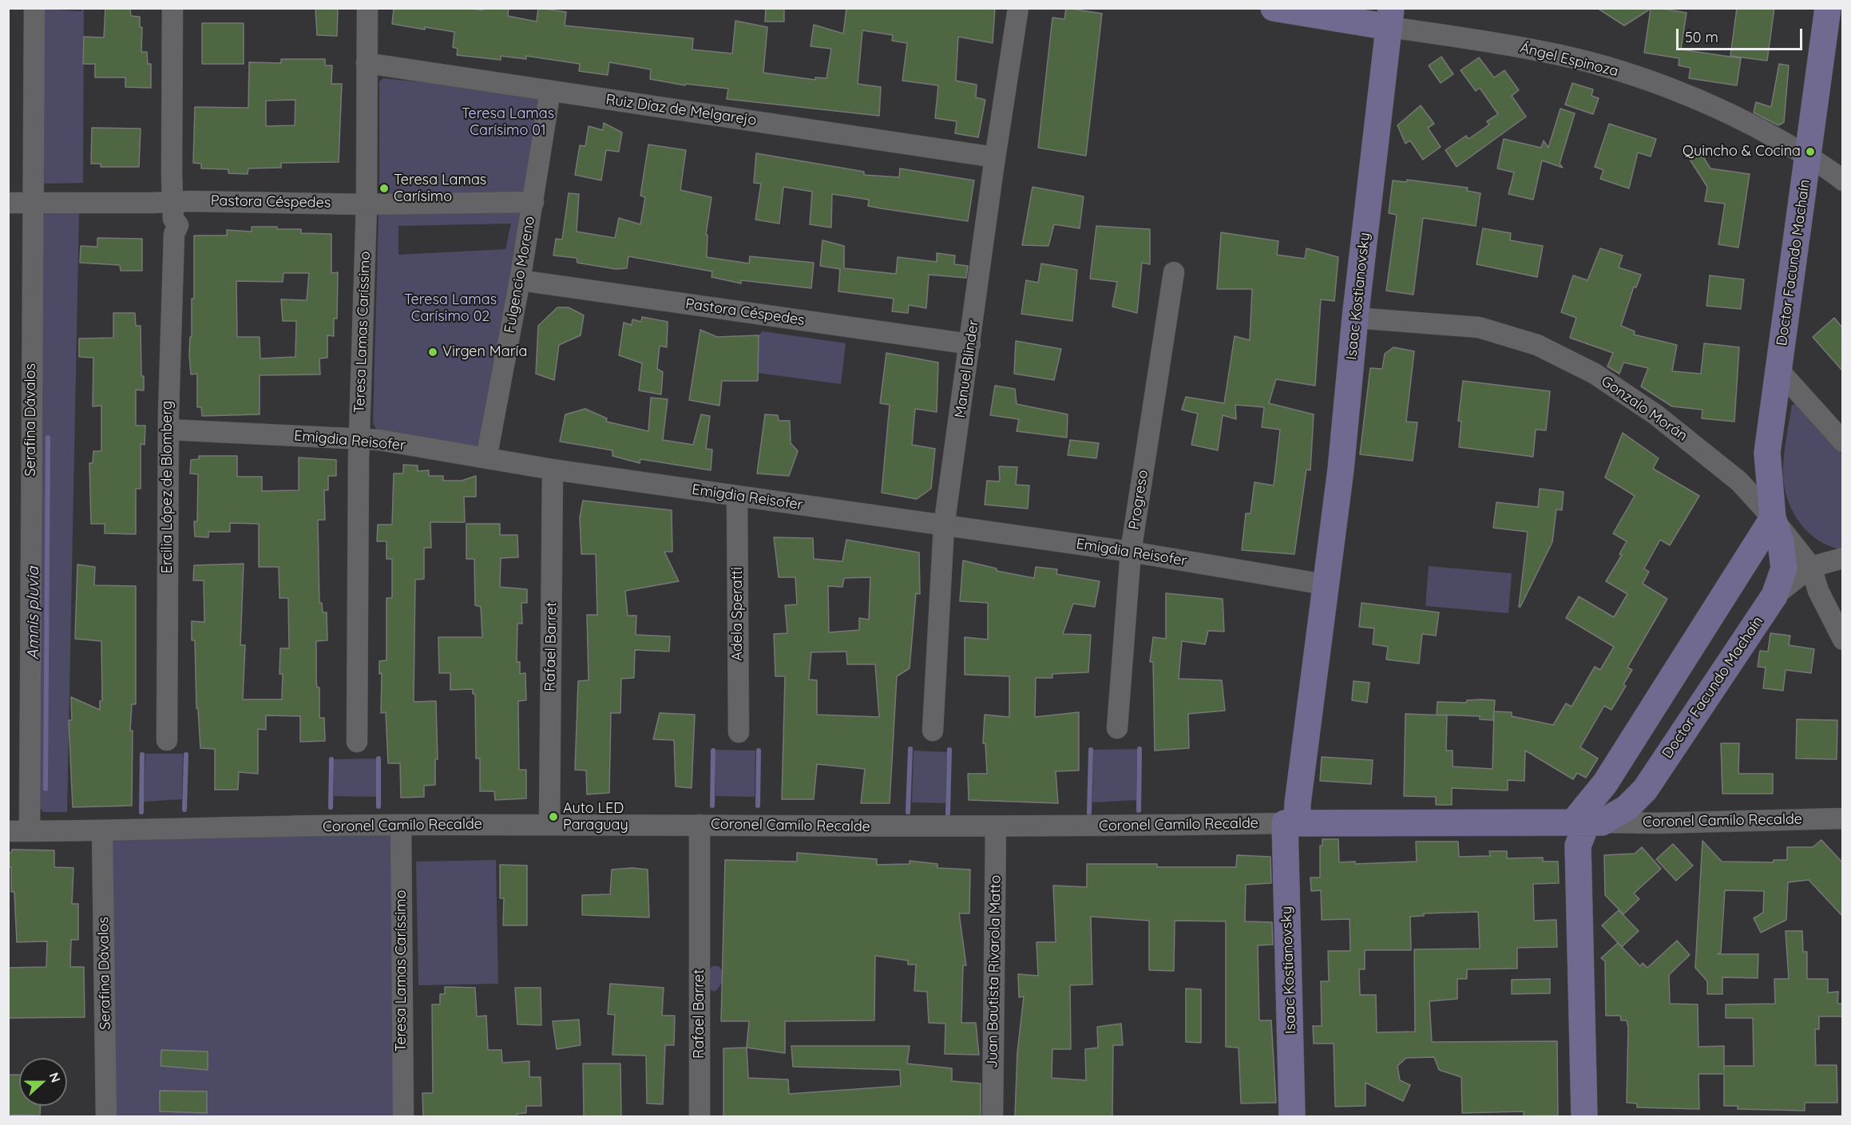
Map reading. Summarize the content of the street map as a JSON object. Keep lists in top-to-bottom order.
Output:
{
  "streets": {
    "main road": [
      "Ángel Espinoza",
      "Doctor Facundo Machaín",
      "Isaac Kostianovsky",
      "Coronel Camilo Recalde"
    ],
    "street": [
      "Ruiz Díaz de Melgarejo",
      "Pastora Céspedes",
      "Fulgencio Moreno",
      "Teresa Lamas Caríssimo",
      "Manuel Blinder",
      "Gonzalo Morán",
      "Serafina Dávalos",
      "Emigdia Reisofer",
      "Ercilia López de Blomberg",
      "Progreso",
      "Adela Speratti",
      "Rafael Barret",
      "Juan Bautista Rivarola Matto"
    ]
  },
  "crossings": [
    ["Ángel Espinoza", "Doctor Facundo Machaín"],
    ["Ángel Espinoza", "Isaac Kostianovsky"],
    ["Ruiz Díaz de Melgarejo", "Fulgencio Moreno"],
    ["Ruiz Díaz de Melgarejo", "Teresa Lamas Caríssimo"],
    ["Ruiz Díaz de Melgarejo", "Manuel Blinder"],
    ["Pastora Céspedes", "Fulgencio Moreno"],
    ["Pastora Céspedes", "Teresa Lamas Caríssimo"],
    ["Pastora Céspedes", "Manuel Blinder"],
    ["Pastora Céspedes", "Serafina Dávalos"],
    ["Pastora Céspedes", "Ercilia López de Blomberg"],
    ["Doctor Facundo Machaín", "Gonzalo Morán"],
    ["Doctor Facundo Machaín", "Coronel Camilo Recalde"],
    ["Fulgencio Moreno", "Emigdia Reisofer"],
    ["Isaac Kostianovsky", "Gonzalo Morán"],
    ["Isaac Kostianovsky", "Emigdia Reisofer"],
    ["Isaac Kostianovsky", "Coronel Camilo Recalde"],
    ["Teresa Lamas Caríssimo", "Emigdia Reisofer"],
    ["Teresa Lamas Caríssimo", "Coronel Camilo Recalde"],
    ["Manuel Blinder", "Emigdia Reisofer"],
    ["Serafina Dávalos", "Coronel Camilo Recalde"],
    ["Emigdia Reisofer", "Ercilia López de Blomberg"],
    ["Emigdia Reisofer", "Progreso"],
    ["Emigdia Reisofer", "Adela Speratti"],
    ["Emigdia Reisofer", "Rafael Barret"],
    ["Rafael Barret", "Coronel Camilo Recalde"],
    ["Coronel Camilo Recalde", "Juan Bautista Rivarola Matto"]
  ],
  "water": ["Amnis pluvia"],
  "parks": ["Teresa Lamas Carísimo 01", "Teresa Lamas Carísimo 02"],
  "places": [
    "Quincho & Cocina",
    "Teresa Lamas Carísimo",
    "Virgen María",
    "Auto LED Paraguay"
  ],
  "scale_bar": "50 m",
  "north": "right"
}
